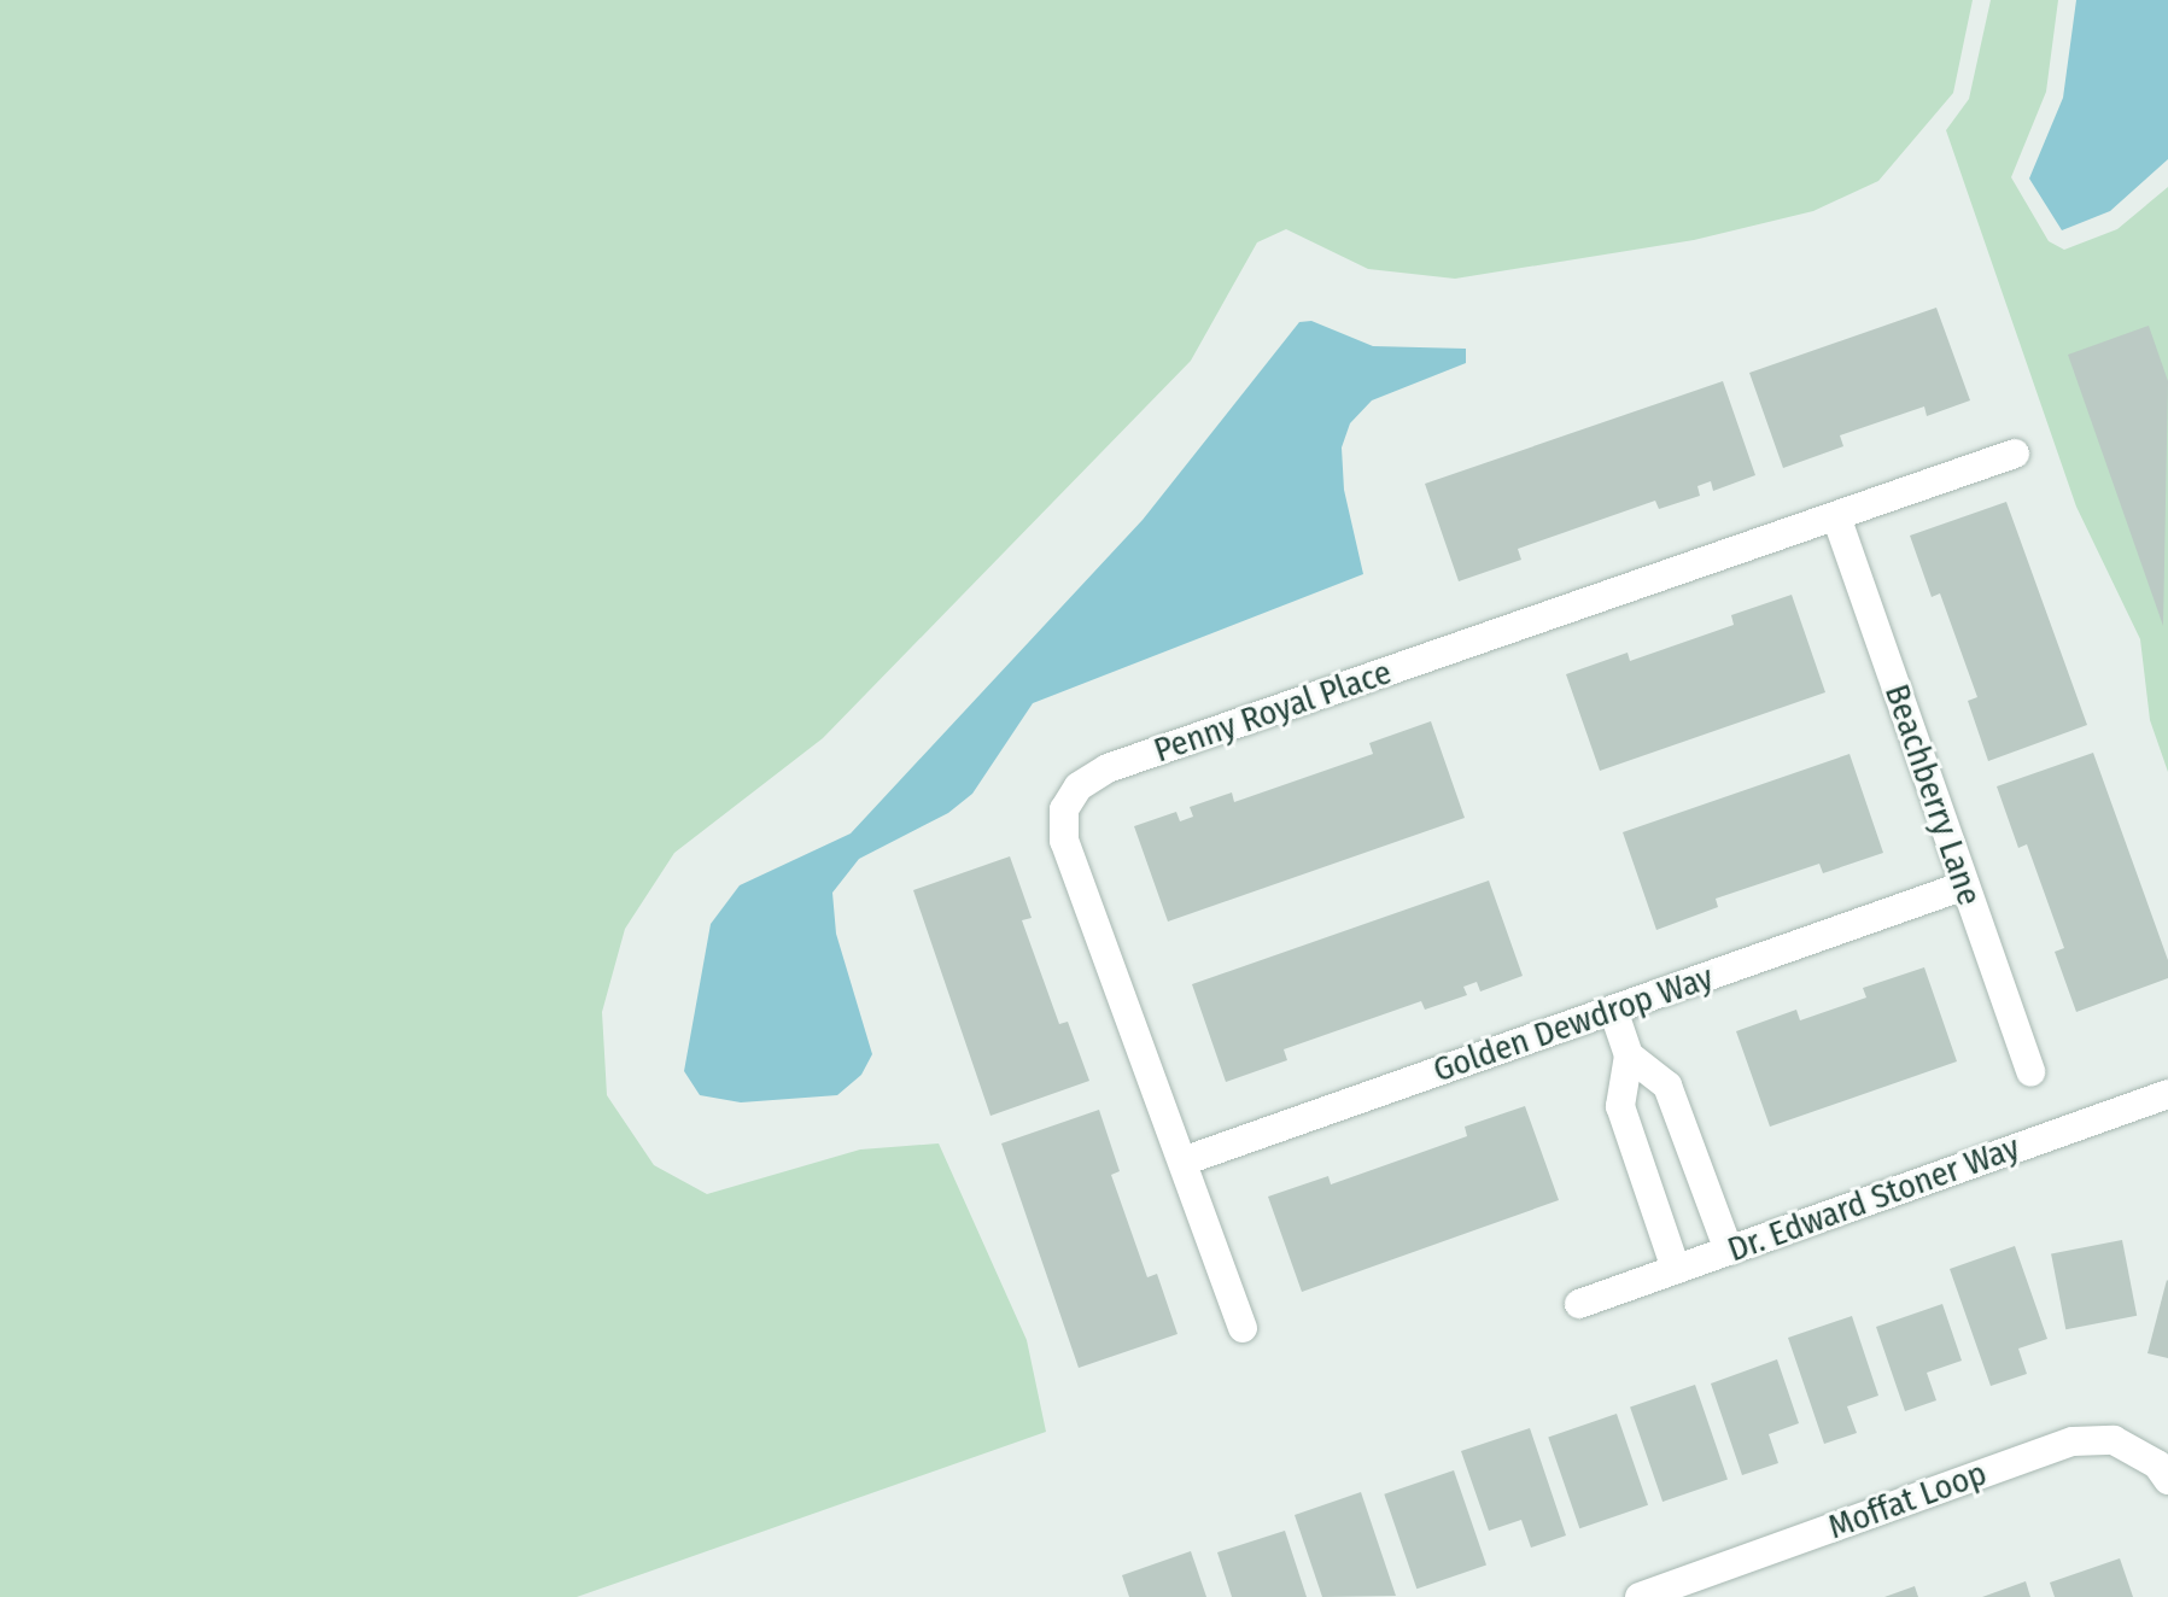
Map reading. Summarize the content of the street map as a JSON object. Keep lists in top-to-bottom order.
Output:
{
  "streets": {
    "street": [
      "Penny Royal Place",
      "Beachberry Lane",
      "Golden Dewdrop Way",
      "Dr. Edward Stoner Way",
      "Moffat Loop"
    ]
  },
  "crossings": [
    ["Penny Royal Place", "Beachberry Lane"],
    ["Penny Royal Place", "Golden Dewdrop Way"],
    ["Beachberry Lane", "Golden Dewdrop Way"]
  ]
}
